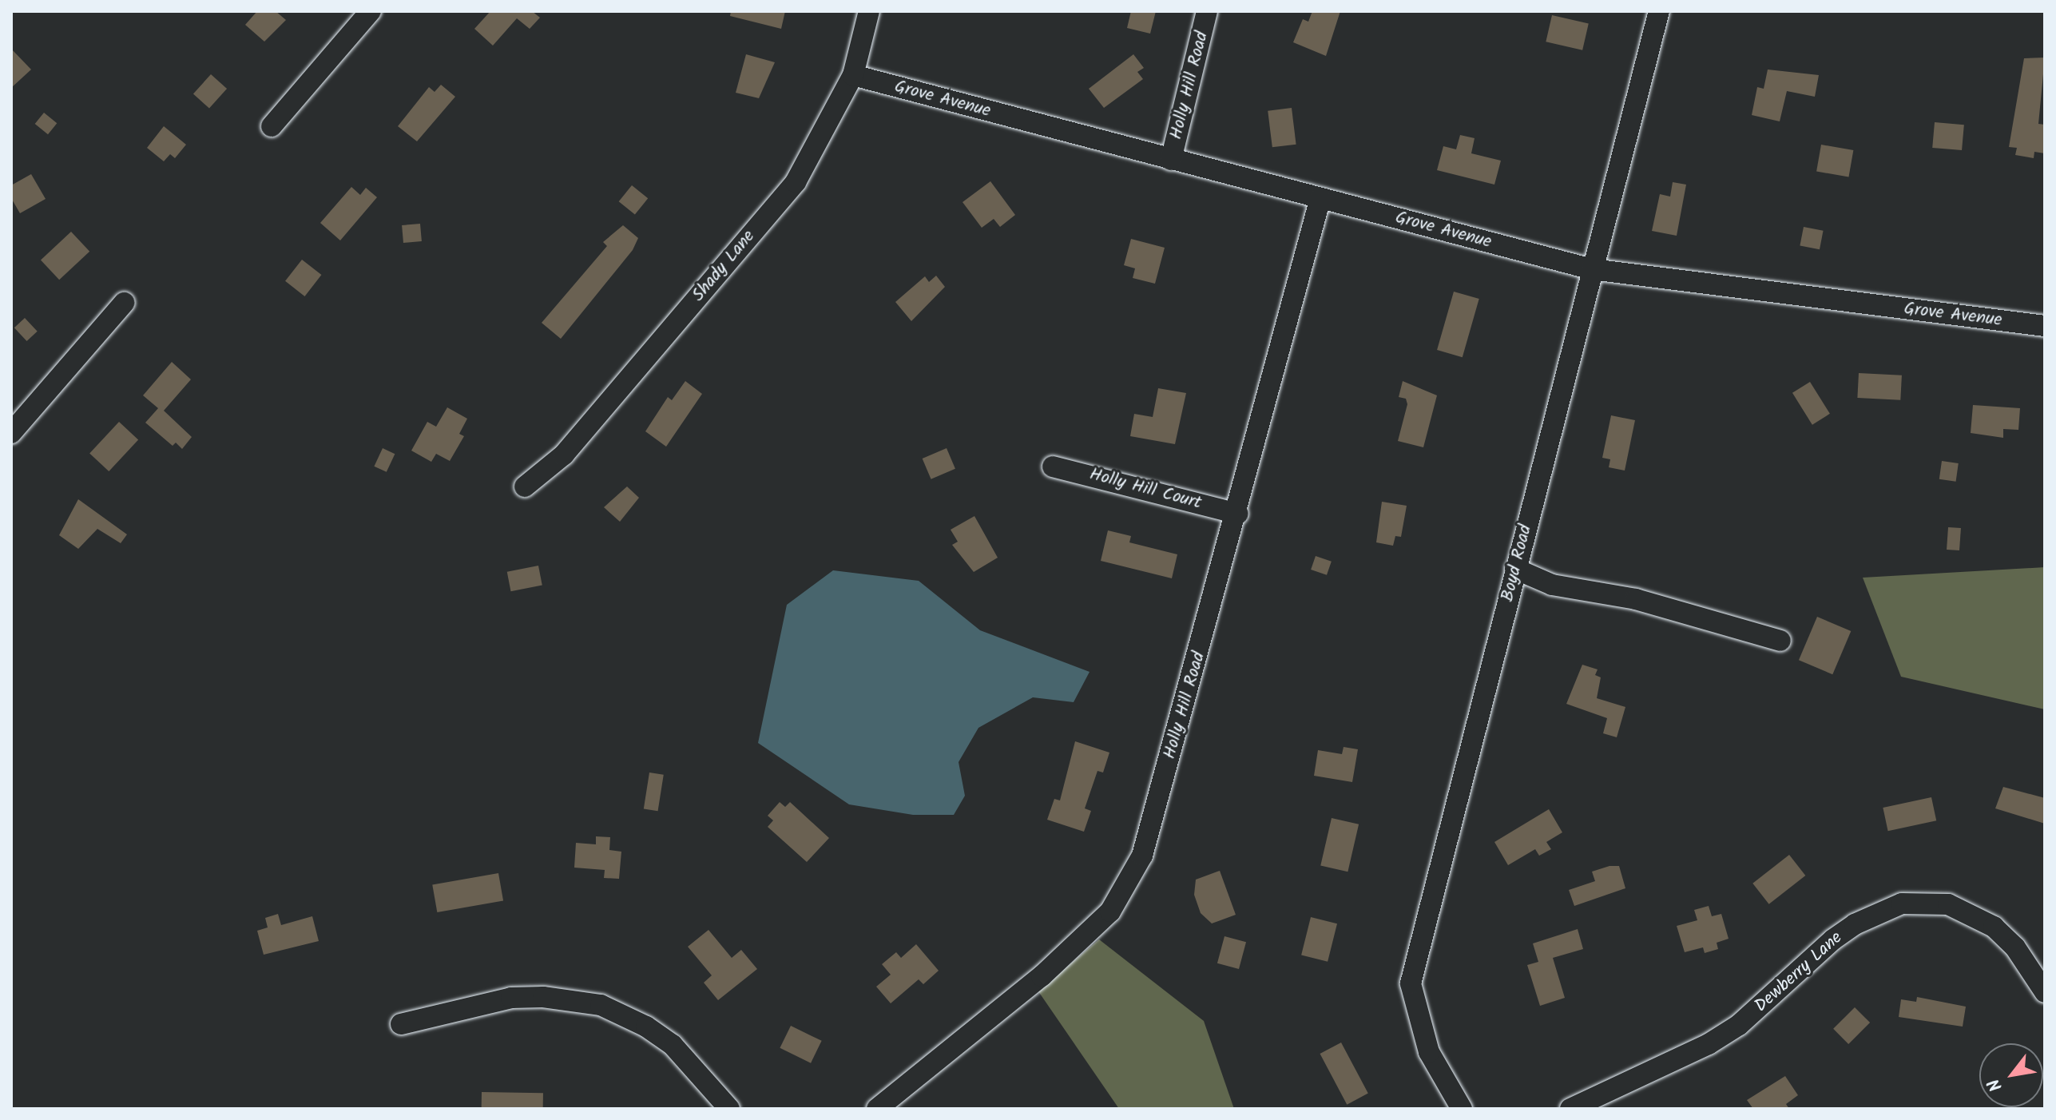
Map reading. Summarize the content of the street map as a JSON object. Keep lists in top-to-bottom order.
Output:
{
  "streets": {
    "street": [
      "Holly Hill Road",
      "Grove Avenue",
      "Shady Lane",
      "Holly Hill Court",
      "Boyd Road",
      "Dewberry Lane"
    ]
  },
  "crossings": [
    ["Holly Hill Road", "Grove Avenue"],
    ["Holly Hill Road", "Holly Hill Court"],
    ["Grove Avenue", "Shady Lane"],
    ["Grove Avenue", "Boyd Road"]
  ],
  "north": "bottom left"
}
